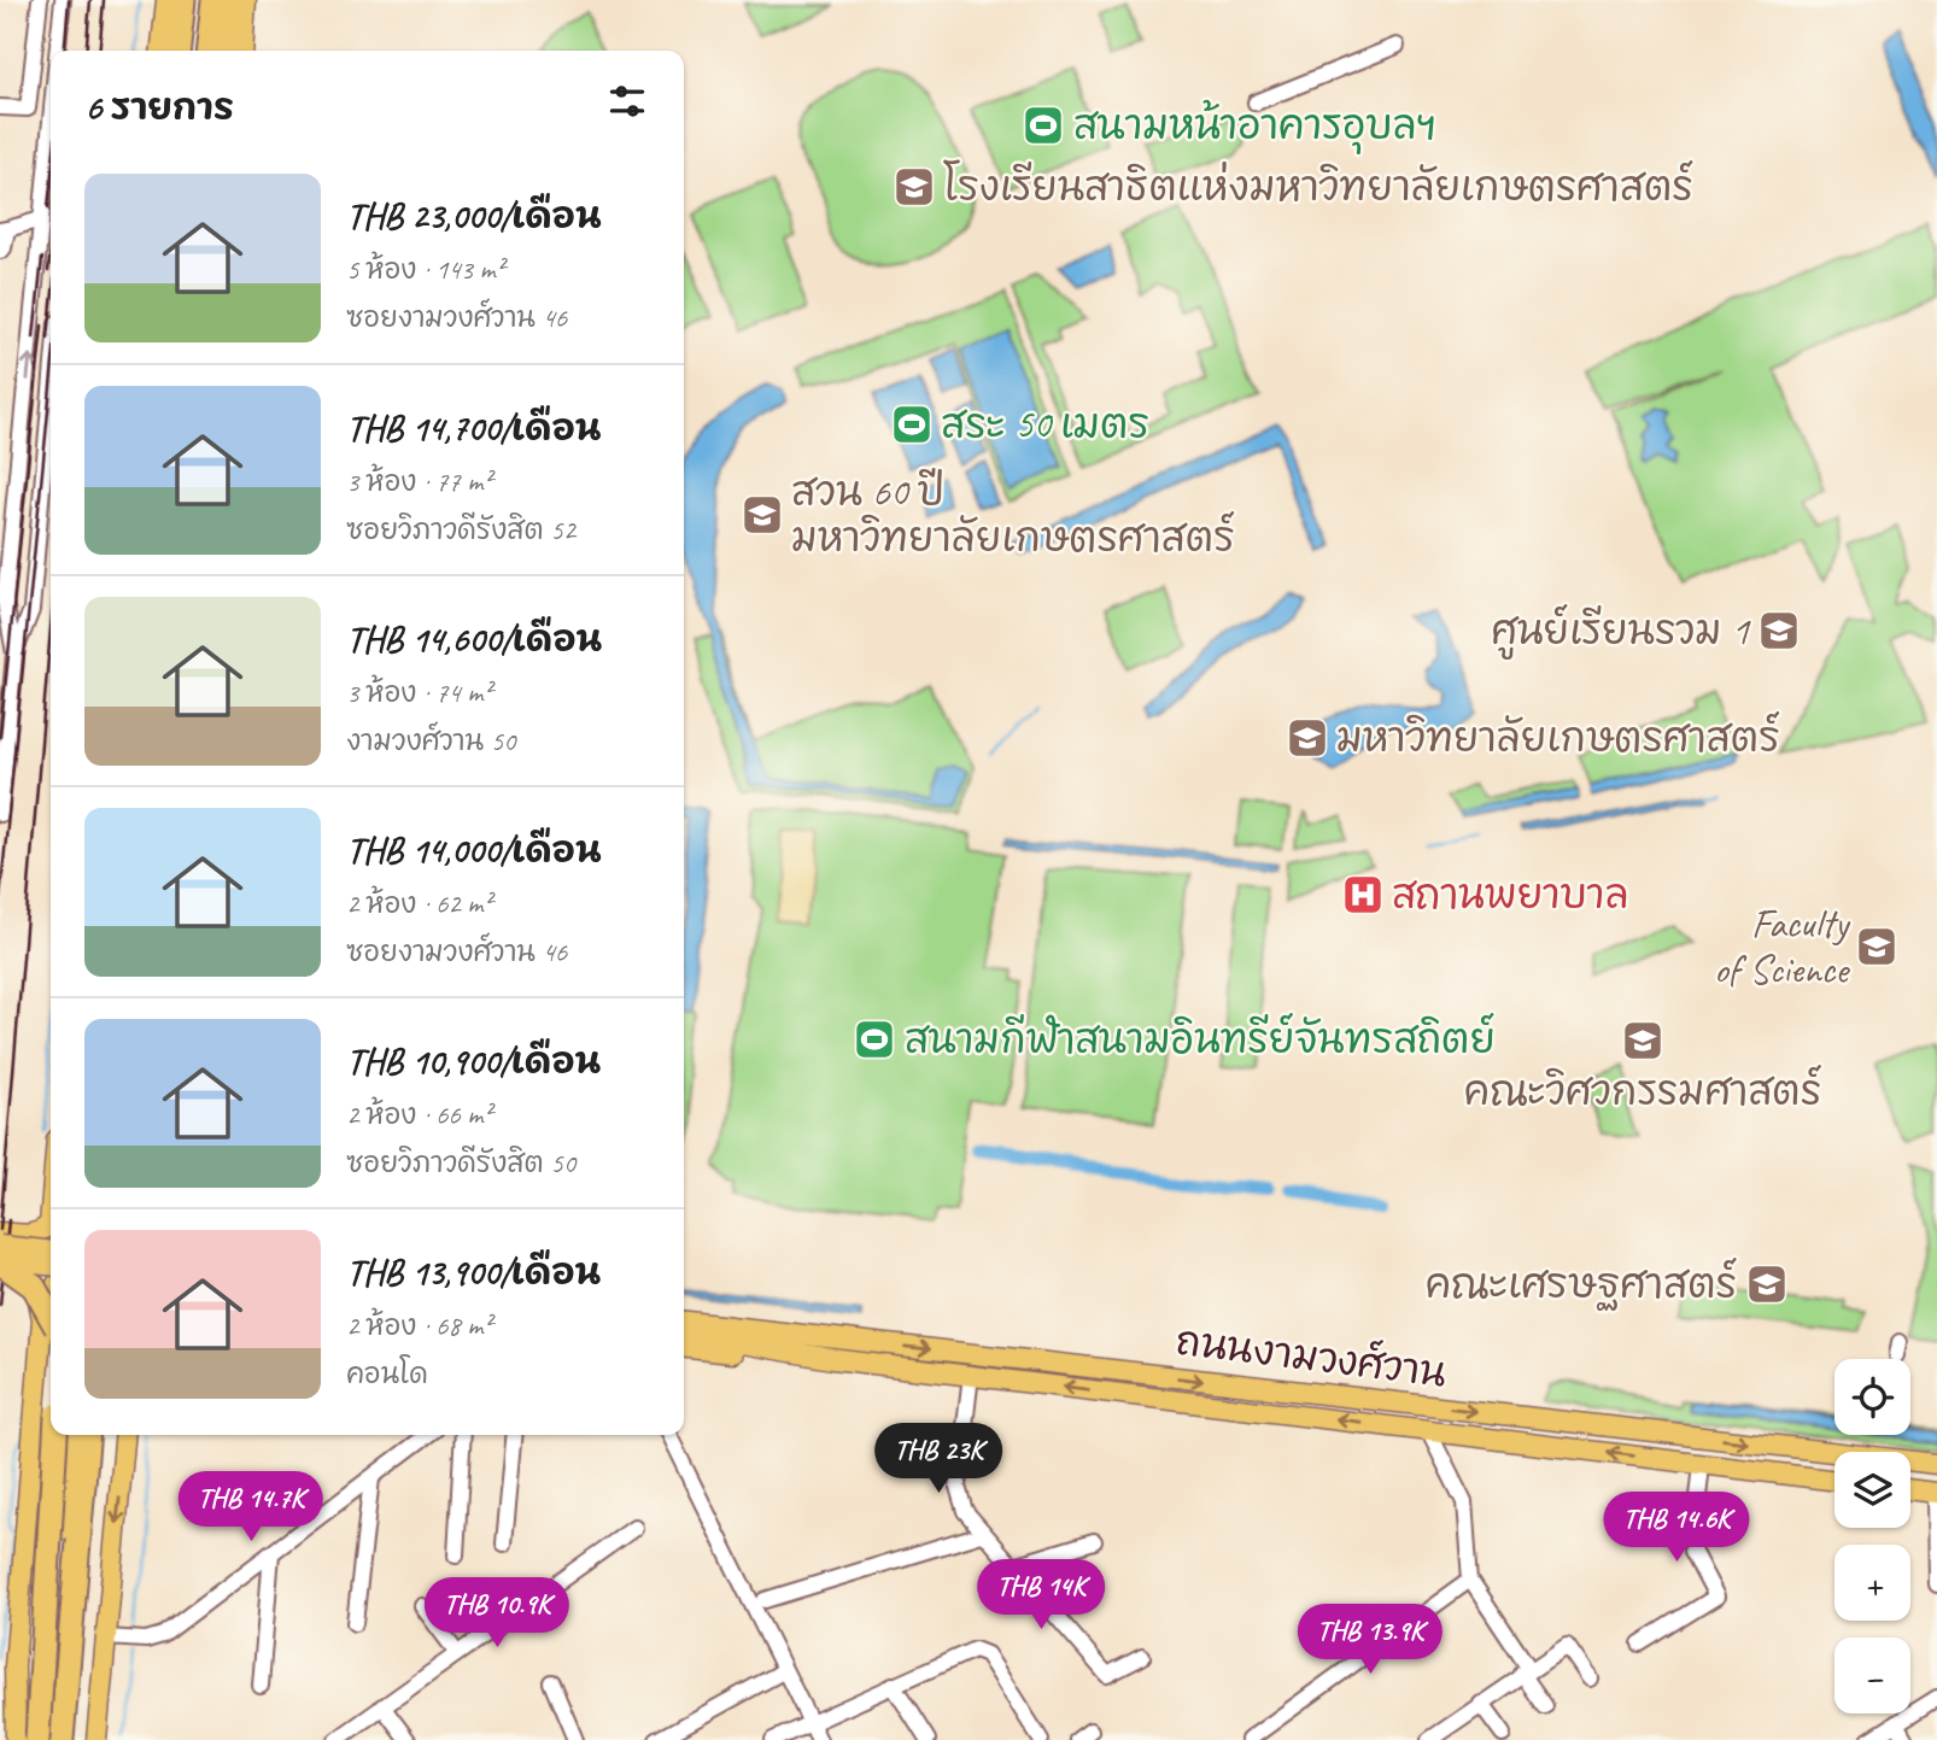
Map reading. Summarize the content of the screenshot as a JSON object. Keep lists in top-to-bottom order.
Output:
{
  "streets": {
    "main road": ["ถนนงามวงศ์วาน"]
  },
  "places": {
    "sports": ["สนามหน้าอาคารอุบลฯ", "สระ 50 เมตร", "สนามกีฬาสนามอินทรีย์จันทรสถิตย์"],
    "school or university": [
      "โรงเรียนสาธิตแห่งมหาวิทยาลัยเกษตรศาสตร์",
      "สวน 60 ปี มหาวิทยาลัยเกษตรศาสตร์",
      "ศูนย์เรียนรวม 1",
      "มหาวิทยาลัยเกษตรศาสตร์",
      "Faculty of Science",
      "คณะวิศวกรรมศาสตร์",
      "คณะเศรษฐศาสตร์"
    ],
    "hospital": ["สถานพยาบาล"]
  },
  "page": {
    "heading": "6 รายการ",
    "list": [
      {
        "name": "THB 23,000/เดือน",
        "note": "5 ห้อง · 143 m² · ซอยงามวงศ์วาน 46"
      },
      {
        "name": "THB 14,700/เดือน",
        "note": "3 ห้อง · 77 m² · ซอยวิภาวดีรังสิต 52"
      },
      {
        "name": "THB 14,600/เดือน",
        "note": "3 ห้อง · 74 m² · งามวงศ์วาน 50"
      },
      {
        "name": "THB 14,000/เดือน",
        "note": "2 ห้อง · 62 m² · ซอยงามวงศ์วาน 46"
      },
      {
        "name": "THB 10,900/เดือน",
        "note": "2 ห้อง · 66 m² · ซอยวิภาวดีรังสิต 50"
      },
      {
        "name": "THB 13,900/เดือน",
        "note": "2 ห้อง · 68 m² · คอนโด"
      }
    ],
    "map_buttons": ["+", "−"],
    "price": [
      "THB 23K",
      "THB 14.7K",
      "THB 14.6K",
      "THB 14K",
      "THB 10.9K",
      "THB 13.9K"
    ]
  }
}
